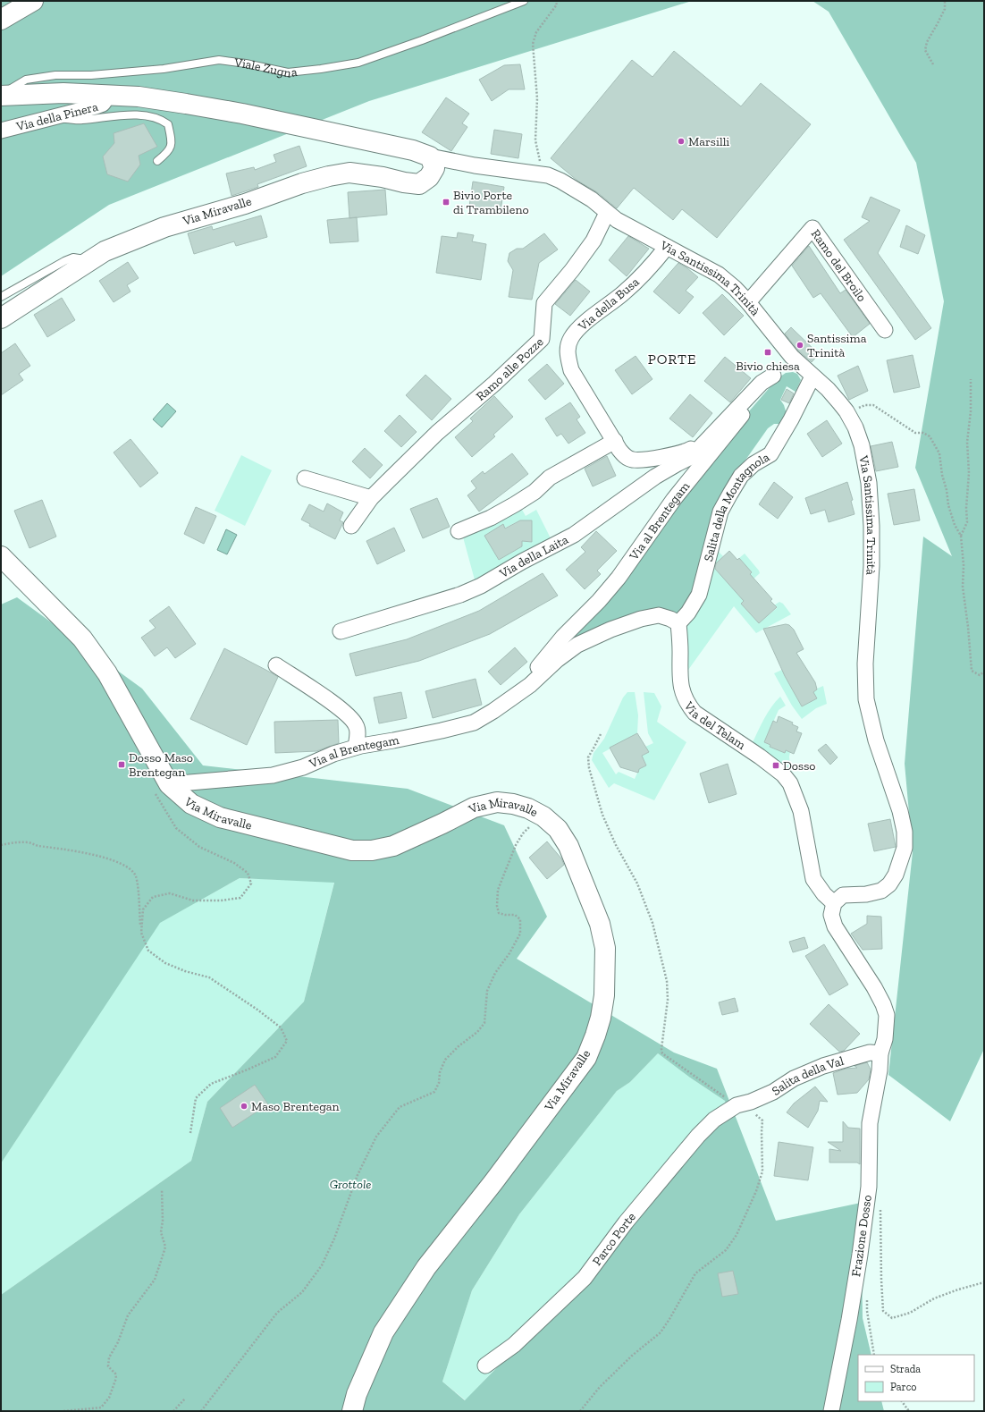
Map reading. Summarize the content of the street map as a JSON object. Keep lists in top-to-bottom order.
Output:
{
  "streets": {
    "street": [
      "Viale Zugna",
      "Via della Pinera",
      "Via Miravalle",
      "Ramo del Broilo",
      "Via Santissima Trinità",
      "Via della Busa",
      "Ramo alle Pozze",
      "Salita della Montagnola",
      "Via al Brentegam",
      "Via della Laita",
      "Via del Telam",
      "Salita della Val",
      "Frazione Dosso",
      "Parco Porte"
    ]
  },
  "crossings": [
    ["Viale Zugna", "Via della Pinera"],
    ["Viale Zugna", "Via Miravalle"],
    ["Viale Zugna", "Via Santissima Trinità"],
    ["Via Miravalle", "Via Santissima Trinità"],
    ["Via Miravalle", "Via al Brentegam"],
    ["Ramo del Broilo", "Via Santissima Trinità"],
    ["Via Santissima Trinità", "Via della Busa"],
    ["Via Santissima Trinità", "Ramo alle Pozze"],
    ["Via Santissima Trinità", "Salita della Montagnola"],
    ["Via Santissima Trinità", "Via al Brentegam"],
    ["Via Santissima Trinità", "Via del Telam"],
    ["Via della Busa", "Via della Laita"],
    ["Salita della Montagnola", "Via al Brentegam"],
    ["Salita della Montagnola", "Via del Telam"],
    ["Via al Brentegam", "Via del Telam"],
    ["Salita della Val", "Frazione Dosso"],
    ["Salita della Val", "Parco Porte"]
  ],
  "districts": ["PORTE"],
  "parks": ["Grottole"],
  "places": {
    "other": ["Marsilli", "Santissima Trinità", "Maso Brentegan"],
    "transit": [
      "Bivio Porte di Trambileno",
      "Bivio chiesa",
      "Dosso Maso Brentegan",
      "Dosso"
    ]
  },
  "legend": ["Strada", "Parco"]
}
